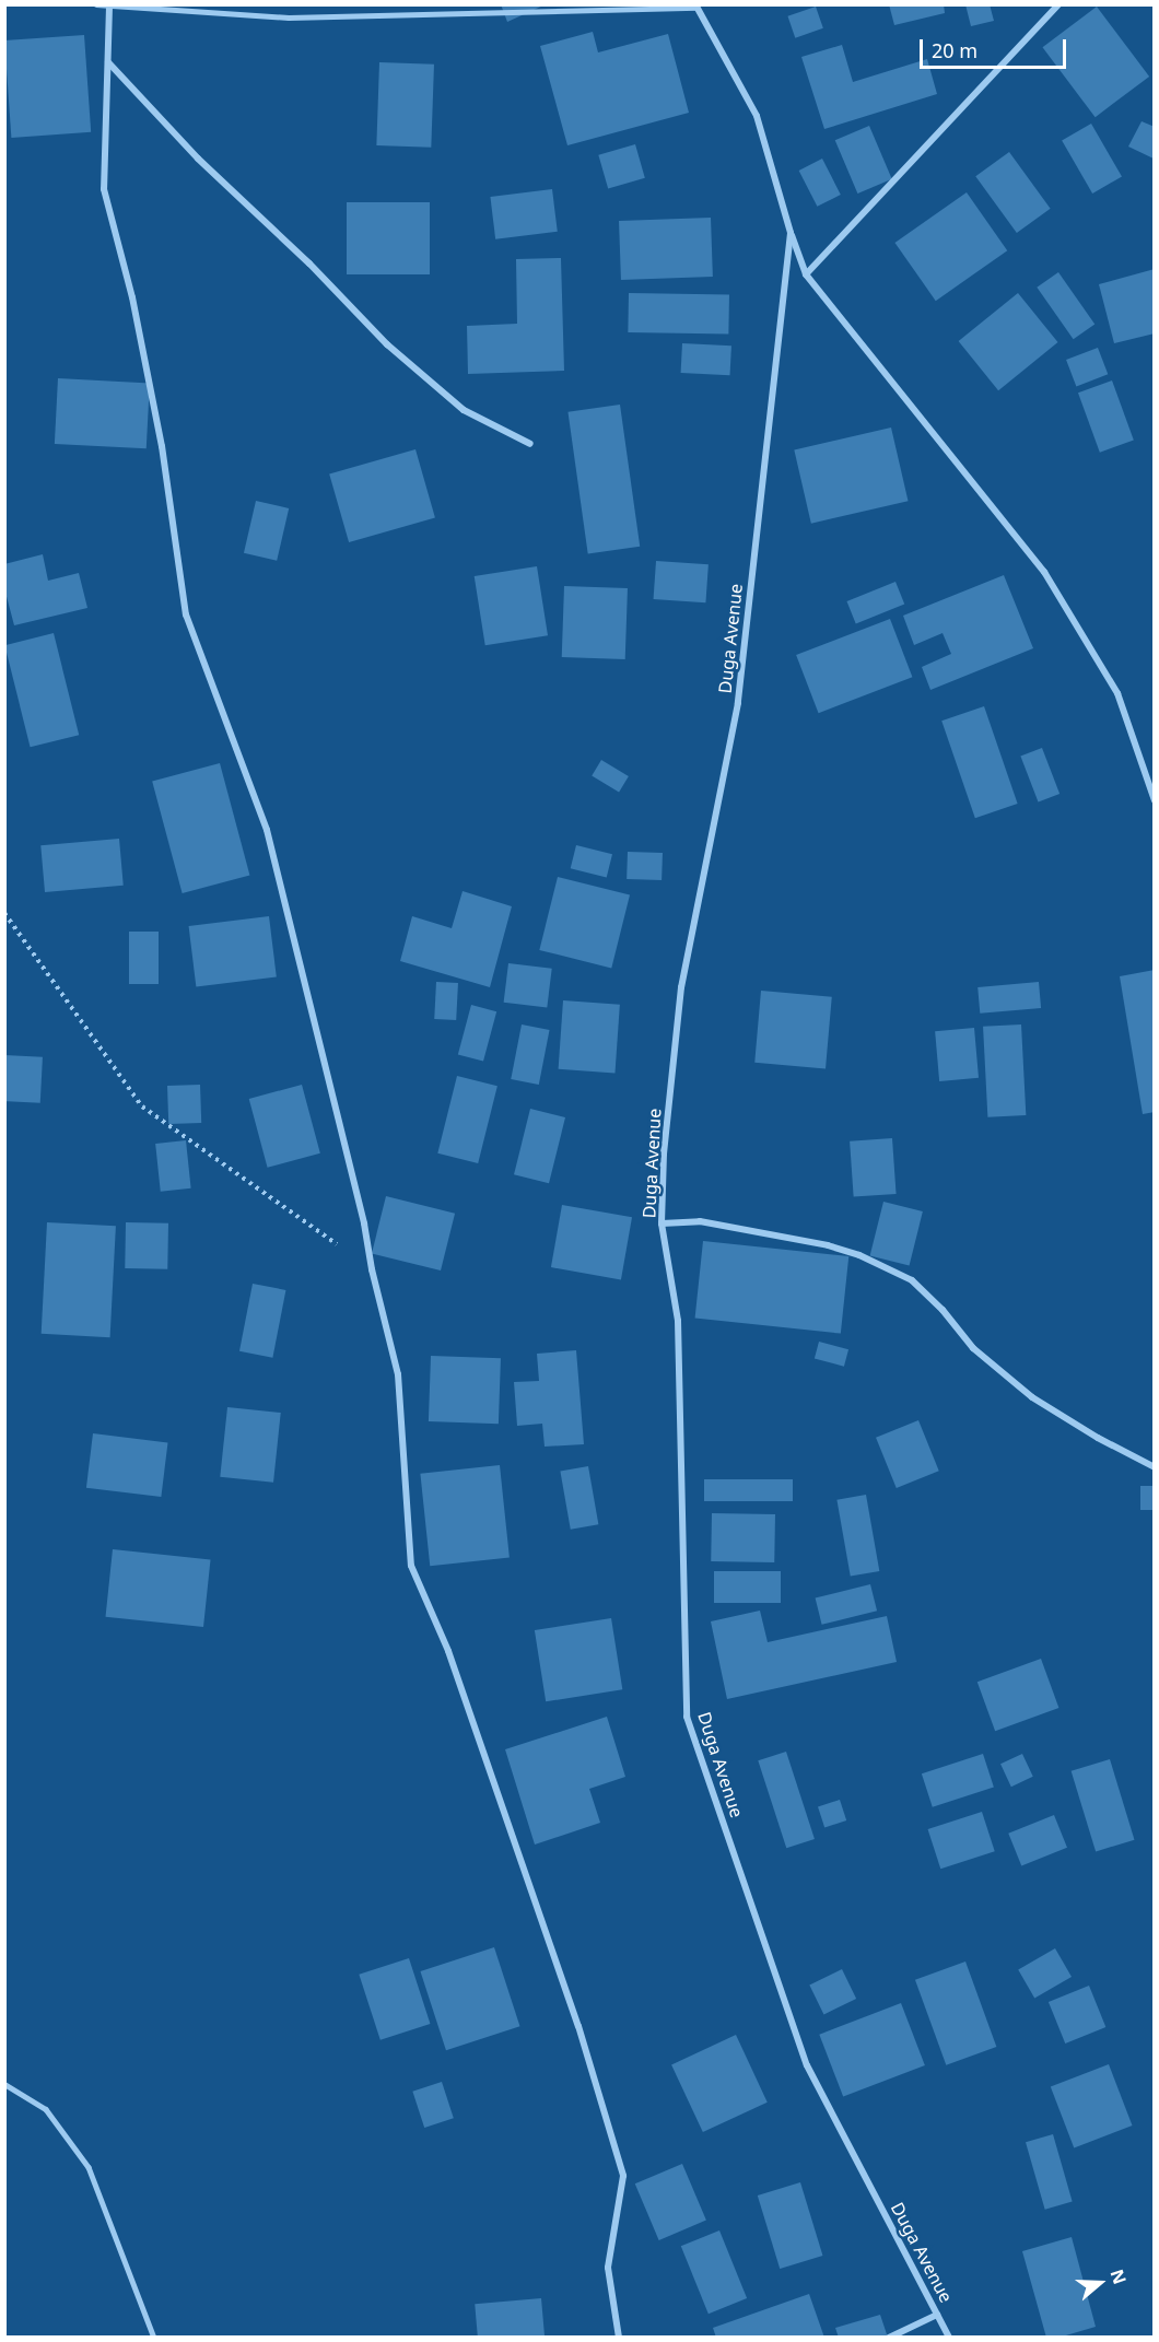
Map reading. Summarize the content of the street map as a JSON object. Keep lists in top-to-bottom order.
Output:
{
  "streets": {
    "street": ["Duga Avenue"]
  },
  "scale_bar": "20 m",
  "north": "right"
}
